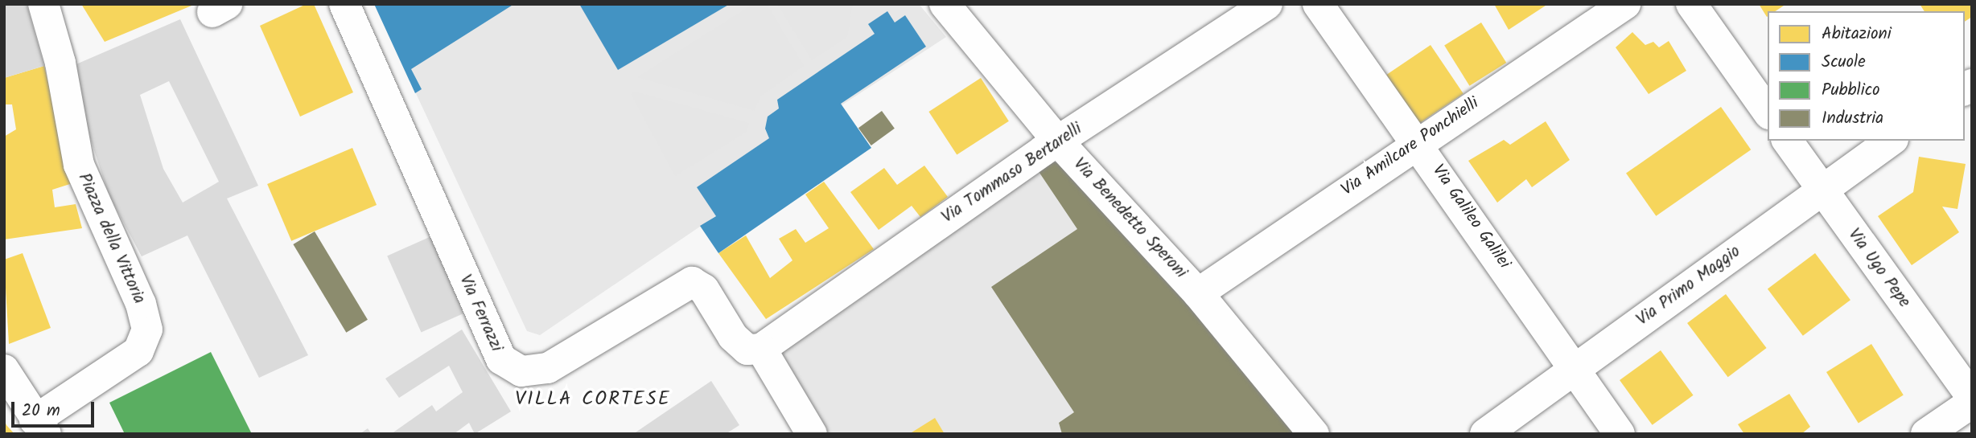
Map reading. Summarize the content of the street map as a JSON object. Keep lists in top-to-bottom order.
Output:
{
  "streets": {
    "street": [
      "Via Amilcare Ponchielli",
      "Via Tommaso Bertarelli",
      "Via Galileo Galilei",
      "Via Benedetto Speroni",
      "Piazza della Vittoria",
      "Via Ugo Pepe",
      "Via Primo Maggio",
      "Via Ferrazzi"
    ]
  },
  "crossings": [
    ["Via Amilcare Ponchielli", "Via Galileo Galilei"],
    ["Via Amilcare Ponchielli", "Via Benedetto Speroni"],
    ["Via Tommaso Bertarelli", "Via Benedetto Speroni"],
    ["Via Tommaso Bertarelli", "Via Ferrazzi"],
    ["Via Galileo Galilei", "Via Primo Maggio"],
    ["Via Ugo Pepe", "Via Primo Maggio"]
  ],
  "districts": ["VILLA CORTESE"],
  "legend": [
    "Abitazioni",
    "Scuole",
    "Pubblico",
    "Industria"
  ],
  "scale_bar": "20 m"
}
